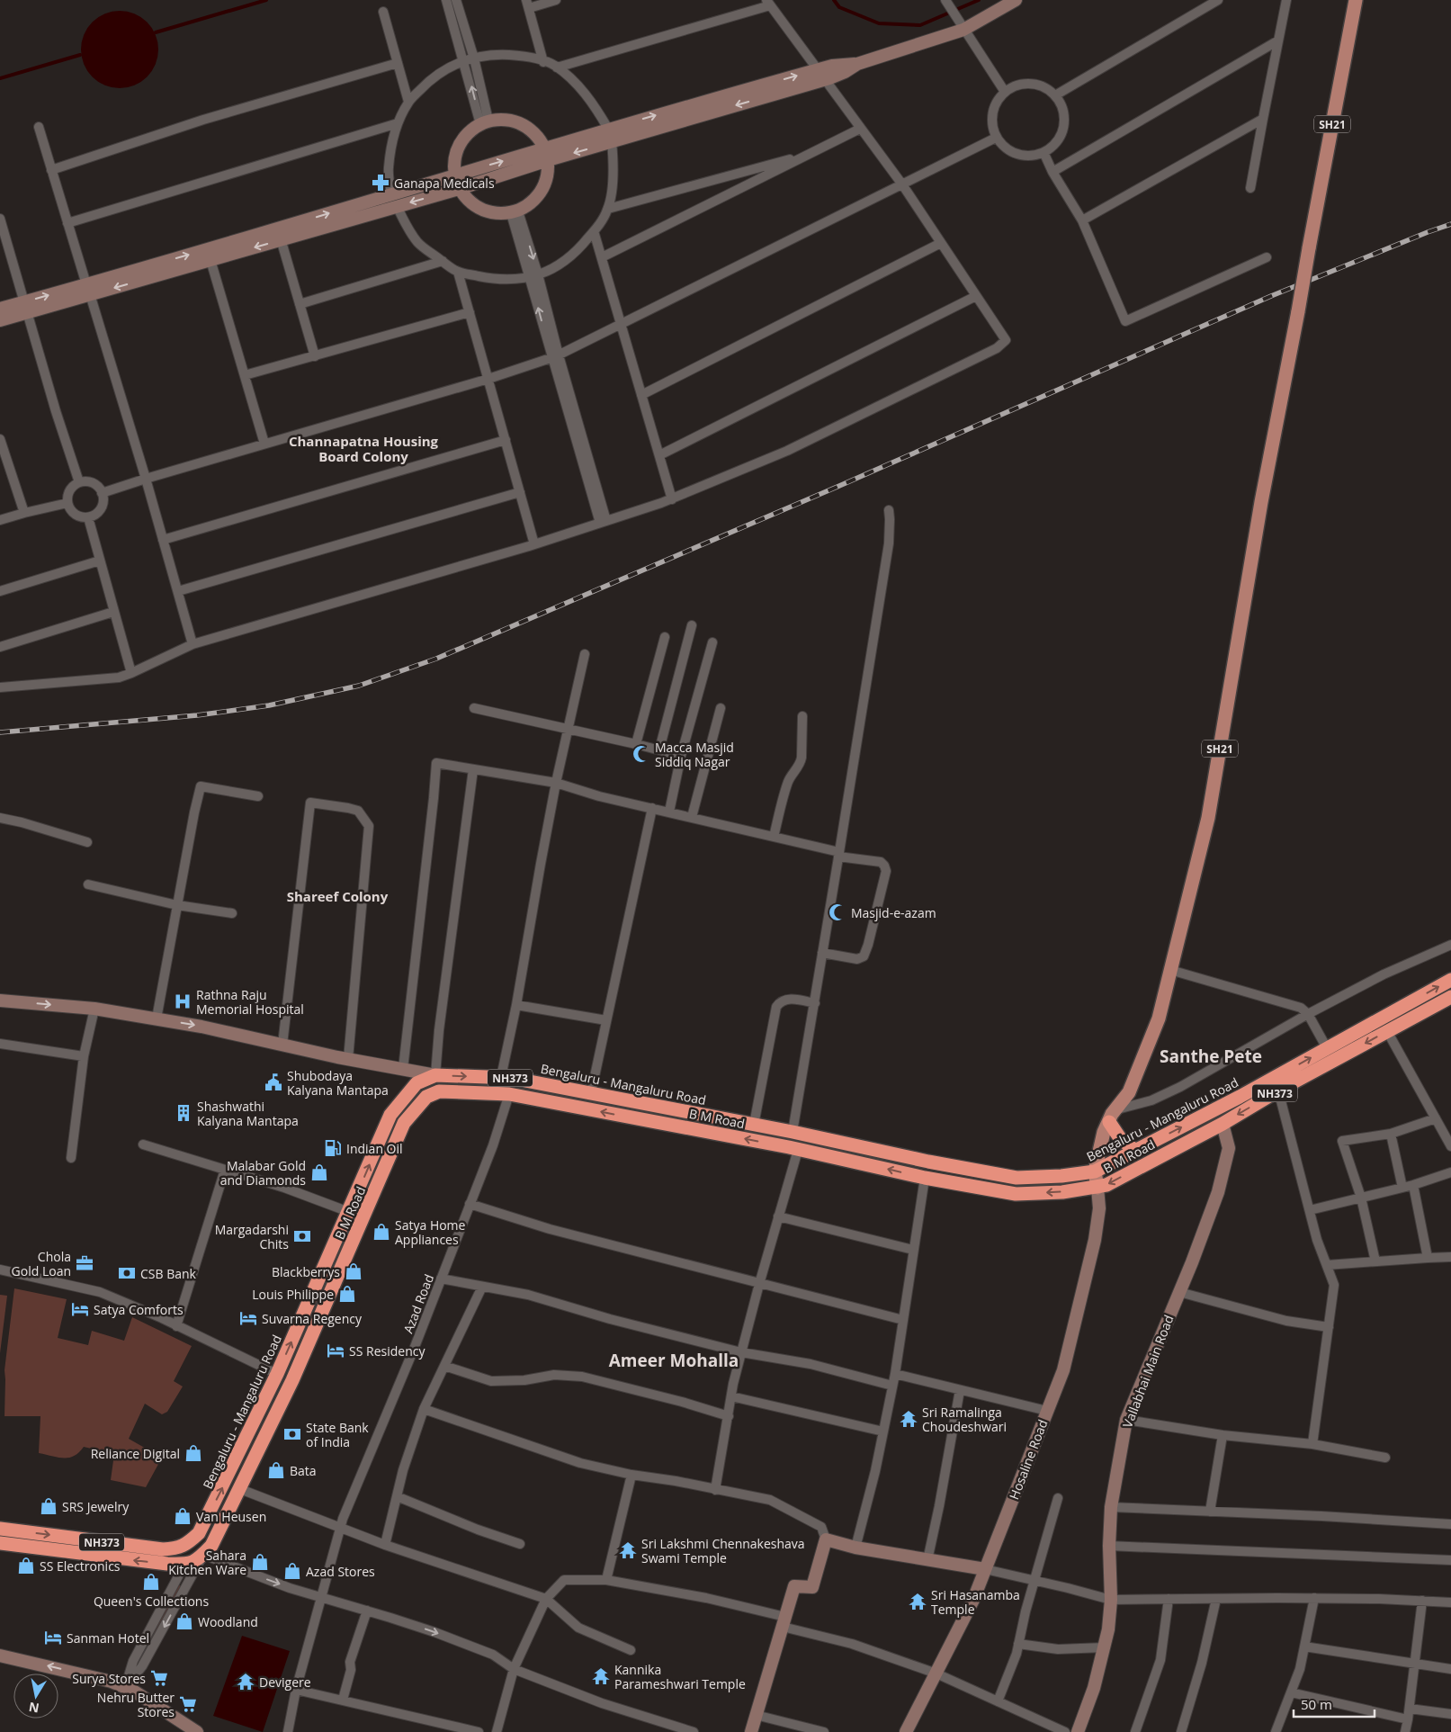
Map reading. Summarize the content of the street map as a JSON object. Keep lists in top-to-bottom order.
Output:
{
  "streets": {
    "highway": ["NH373", "Bengaluru - Mangaluru Road", "B M Road"],
    "main road": ["SH21", "Hosaline Road"],
    "street": ["Azad Road", "Vallabhai Main Road"]
  },
  "crossings": [
    ["SH21", "Bengaluru - Mangaluru Road"],
    ["SH21", "Hosaline Road"],
    ["NH373", "Bengaluru - Mangaluru Road"],
    ["Bengaluru - Mangaluru Road", "Hosaline Road"],
    ["B M Road", "Azad Road"],
    ["B M Road", "Vallabhai Main Road"],
    ["B M Road", "Hosaline Road"]
  ],
  "one_way": ["Bengaluru - Mangaluru Road", "B M Road"],
  "districts": [
    "Channapatna Housing Board Colony",
    "Shareef Colony",
    "Santhe Pete",
    "Ameer Mohalla"
  ],
  "places": {
    "pharmacy": ["Ganapa Medicals"],
    "mosque": ["Macca Masjid Siddiq Nagar", "Masjid-e-azam"],
    "hospital": ["Rathna Raju Memorial Hospital"],
    "public building": ["Shubodaya Kalyana Mantapa"],
    "building": ["Shashwathi Kalyana Mantapa"],
    "fuel station": ["Indian Oil"],
    "shop": [
      "Malabar Gold and Diamonds",
      "Satya Home Appliances",
      "Blackberrys",
      "Louis Philippe",
      "Reliance Digital",
      "Bata",
      "SRS Jewelry",
      "Van Heusen",
      "Sahara Kitchen Ware",
      "SS Electronics",
      "Azad Stores",
      "Queen's Collections",
      "Woodland"
    ],
    "bank": ["Margadarshi Chits", "CSB Bank", "State Bank of India"],
    "office": ["Chola Gold Loan"],
    "hotel": [
      "Satya Comforts",
      "Suvarna Regency",
      "SS Residency",
      "Sanman Hotel"
    ],
    "temple": [
      "Sri Ramalinga Choudeshwari",
      "Sri Lakshmi Chennakeshava Swami Temple",
      "Sri Hasanamba Temple",
      "Kannika Parameshwari Temple",
      "Devigere"
    ],
    "supermarket": ["Surya Stores", "Nehru Butter Stores"]
  },
  "scale_bar": "50 m",
  "north": "bottom"
}
